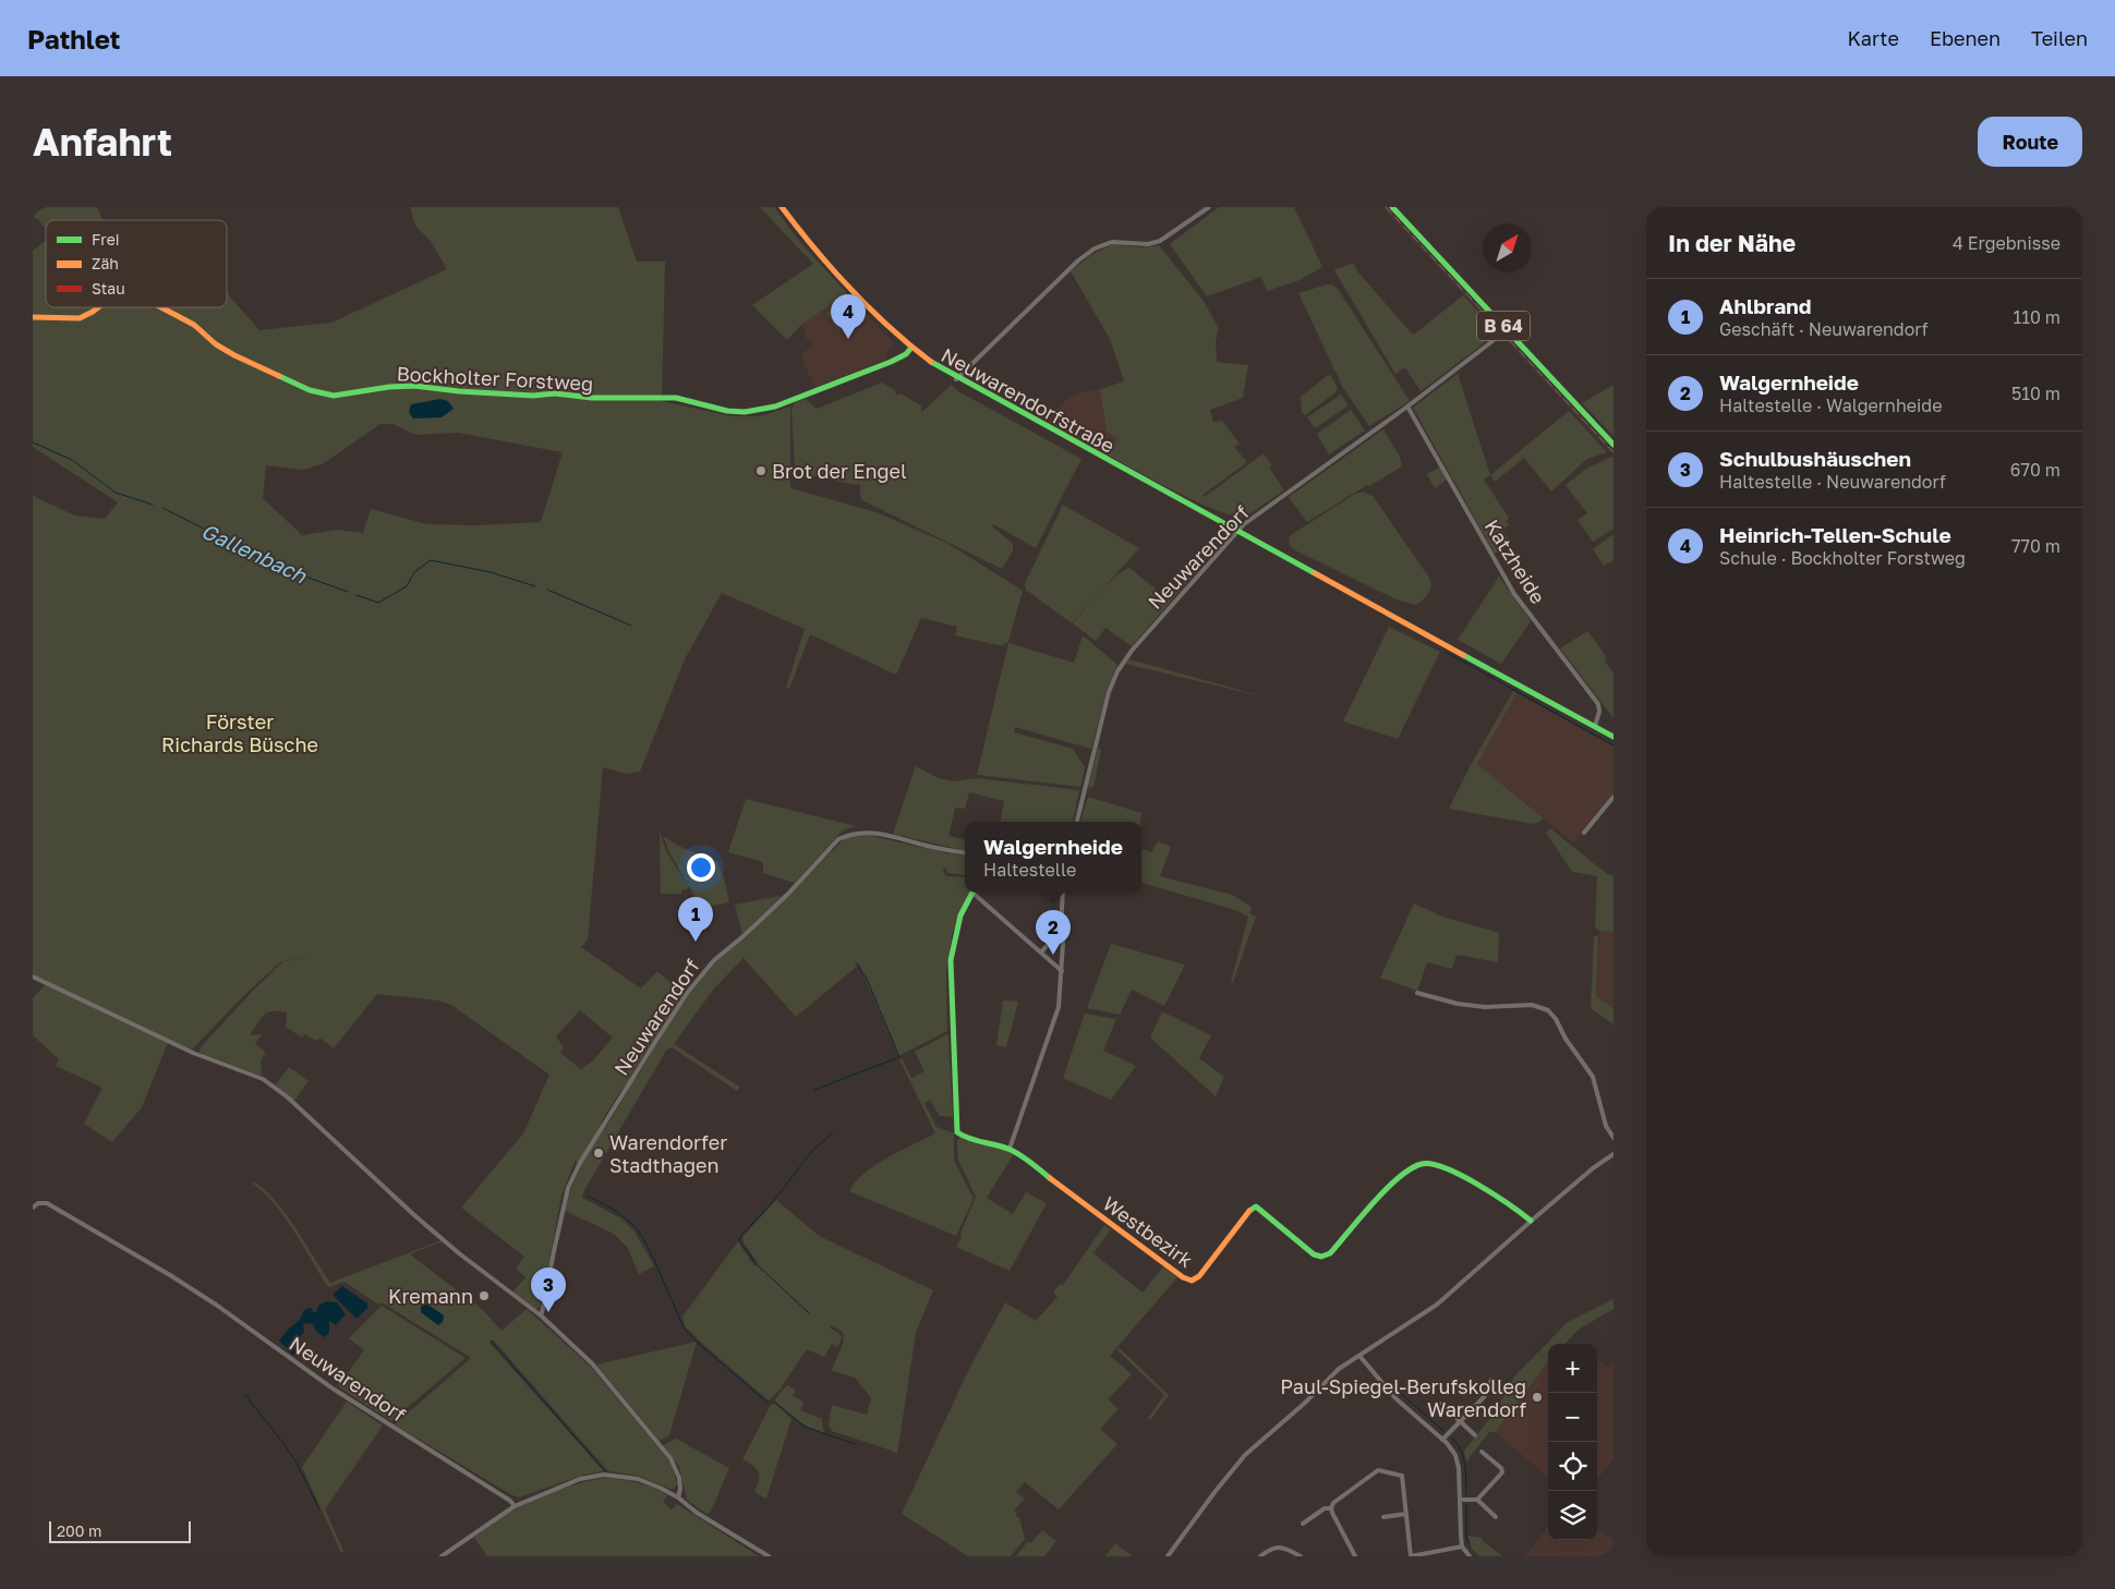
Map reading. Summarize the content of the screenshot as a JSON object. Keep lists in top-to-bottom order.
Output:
{
  "streets": {
    "street": [
      "B 64",
      "Bockholter Forstweg",
      "Neuwarendorfstraße",
      "Neuwarendorf",
      "Katzheide",
      "Westbezirk"
    ]
  },
  "crossings": [
    ["Bockholter Forstweg", "Neuwarendorfstraße"],
    ["Neuwarendorfstraße", "Neuwarendorf"],
    ["Neuwarendorfstraße", "Katzheide"],
    ["Neuwarendorf", "Katzheide"]
  ],
  "water": ["Gallenbach"],
  "parks": ["Förster Richards Büsche"],
  "places": [
    "Brot der Engel",
    "Warendorfer Stadthagen",
    "Kremann",
    "Paul-Spiegel-Berufskolleg Warendorf"
  ],
  "legend": ["Frei", "Zäh", "Stau"],
  "scale_bar": "200 m",
  "north": "top right",
  "page": {
    "header": "Pathlet",
    "nav": ["Karte", "Ebenen", "Teilen"],
    "buttons": "Route",
    "title": "Anfahrt",
    "heading": ["In der Nähe", "4 Ergebnisse"],
    "list": [
      {
        "mark": "1",
        "name": "Ahlbrand",
        "note": "Geschäft · Neuwarendorf",
        "value": "110 m"
      },
      {
        "mark": "2",
        "name": "Walgernheide",
        "note": "Haltestelle · Walgernheide",
        "value": "510 m"
      },
      {
        "mark": "3",
        "name": "Schulbushäuschen",
        "note": "Haltestelle · Neuwarendorf",
        "value": "670 m"
      },
      {
        "mark": "4",
        "name": "Heinrich-Tellen-Schule",
        "note": "Schule · Bockholter Forstweg",
        "value": "770 m"
      }
    ],
    "pins": [
      "4",
      "1",
      "2",
      "3"
    ],
    "popup": ["Walgernheide", "Haltestelle"],
    "map_buttons": ["+", "−"],
    "scale": "200 m"
  }
}
